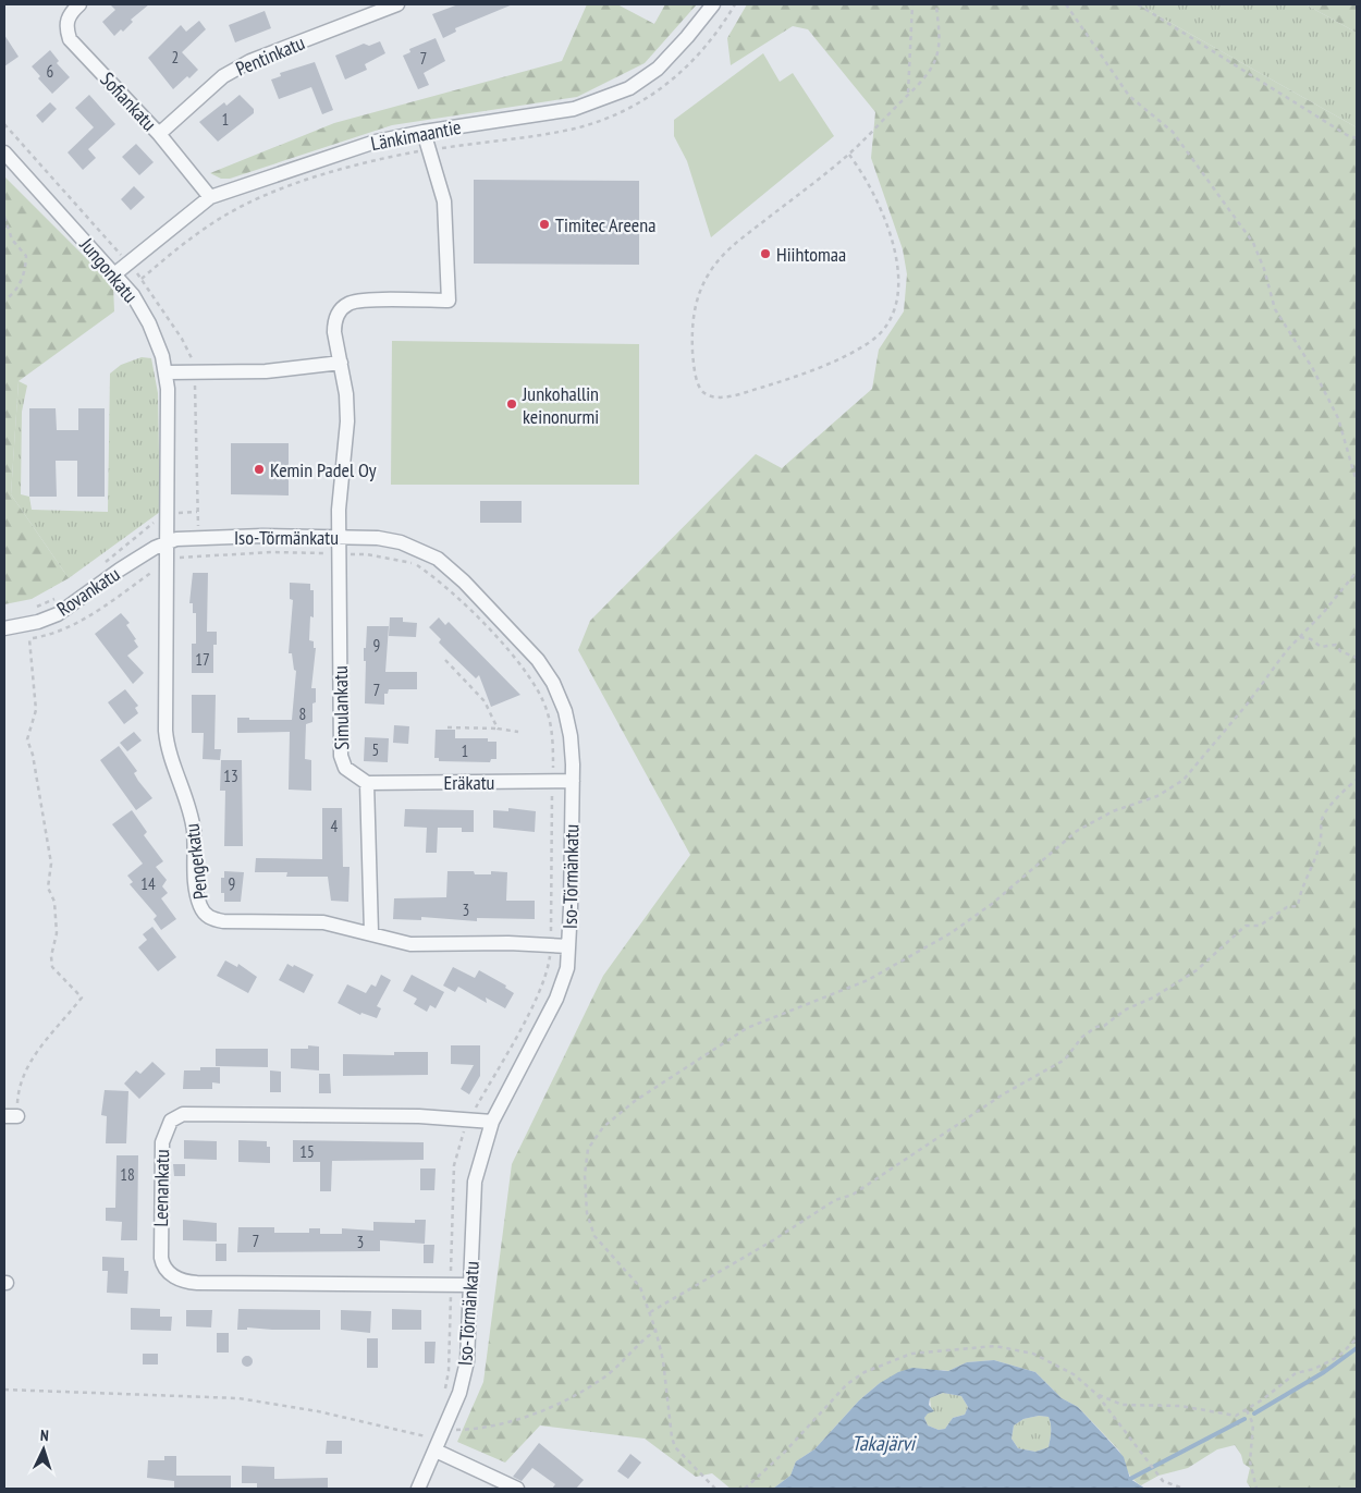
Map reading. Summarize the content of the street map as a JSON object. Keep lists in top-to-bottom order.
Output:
{
  "streets": {
    "street": [
      "Pentinkatu",
      "Sofiankatu",
      "Länkimaantie",
      "Jungonkatu",
      "Iso-Törmänkatu",
      "Rovankatu",
      "Simulankatu",
      "Eräkatu",
      "Pengerkatu",
      "Leenankatu"
    ]
  },
  "crossings": [
    ["Pentinkatu", "Sofiankatu"],
    ["Sofiankatu", "Länkimaantie"],
    ["Länkimaantie", "Jungonkatu"],
    ["Jungonkatu", "Iso-Törmänkatu"],
    ["Jungonkatu", "Rovankatu"],
    ["Jungonkatu", "Pengerkatu"],
    ["Iso-Törmänkatu", "Rovankatu"],
    ["Iso-Törmänkatu", "Simulankatu"],
    ["Iso-Törmänkatu", "Eräkatu"],
    ["Iso-Törmänkatu", "Pengerkatu"],
    ["Iso-Törmänkatu", "Leenankatu"],
    ["Rovankatu", "Pengerkatu"],
    ["Simulankatu", "Eräkatu"]
  ],
  "water": ["Takajärvi"],
  "places": [
    "Timitec Areena",
    "Hiihtomaa",
    "Junkohallin keinonurmi",
    "Kemin Padel Oy"
  ],
  "house_numbers": [
    "2",
    "7",
    "6",
    "1",
    "9",
    "17",
    "7",
    "8",
    "5",
    "1",
    "13",
    "4",
    "14",
    "9",
    "3",
    "15",
    "18",
    "7",
    "3"
  ],
  "north": "top"
}
